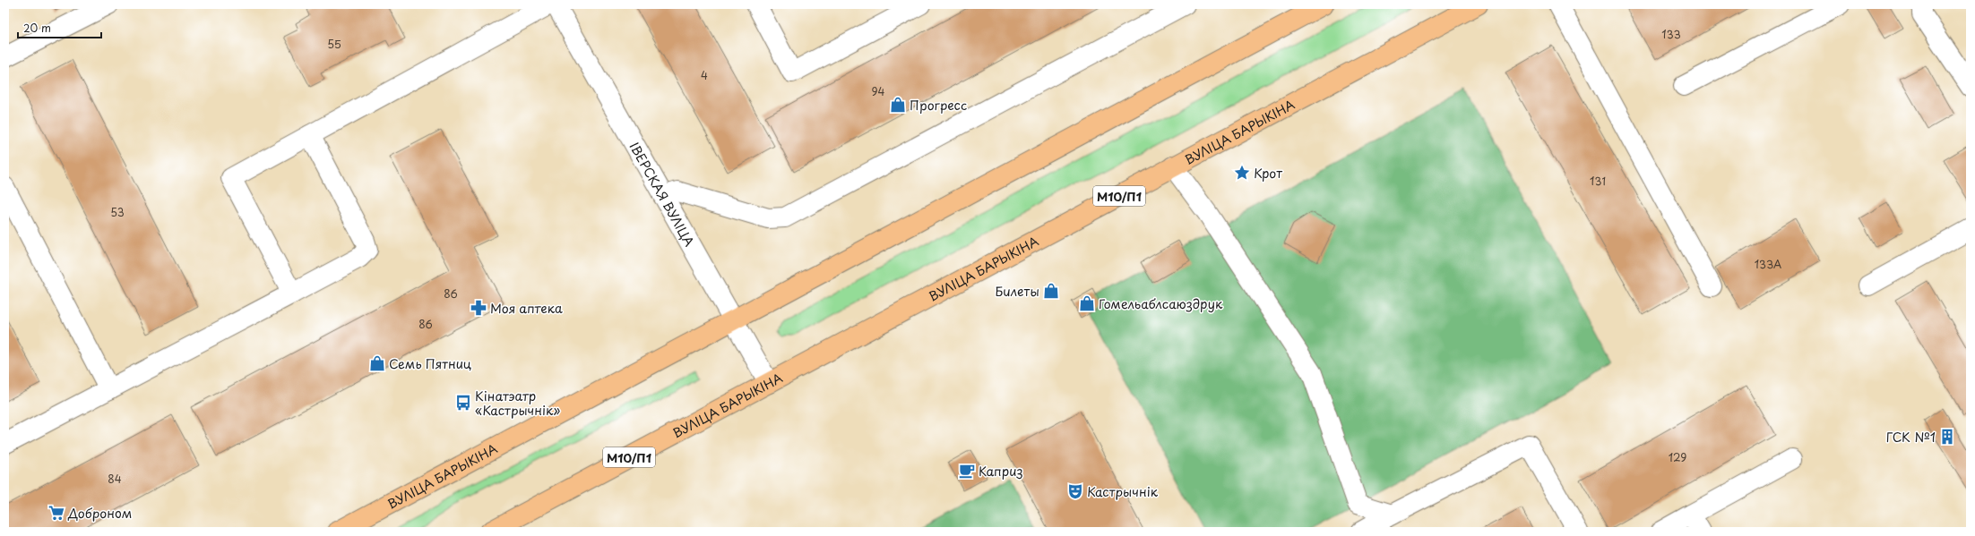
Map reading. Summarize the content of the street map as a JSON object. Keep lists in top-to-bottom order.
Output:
{
  "streets": {
    "main road": ["ВУЛІЦА БАРЫКІНА", "М10/П1"],
    "street": ["ІВЕРСКАЯ ВУЛІЦА"]
  },
  "crossings": [
    ["ВУЛІЦА БАРЫКІНА", "ІВЕРСКАЯ ВУЛІЦА"]
  ],
  "places": {
    "shop": [
      "Прогресс",
      "Билеты",
      "Гомельаблсаюздрук",
      "Семь Пятниц"
    ],
    "place": ["Крот"],
    "pharmacy": ["Моя аптека"],
    "bus stop": ["Кінатэатр «Кастрычнік»"],
    "building": ["ГСК №1"],
    "cafe": ["Каприз"],
    "theatre": ["Кастрычнік"],
    "supermarket": ["Доброном"]
  },
  "house_numbers": [
    "133",
    "55",
    "4",
    "94",
    "131",
    "53",
    "133А",
    "86",
    "86",
    "129",
    "84"
  ],
  "scale_bar": "20 m"
}
